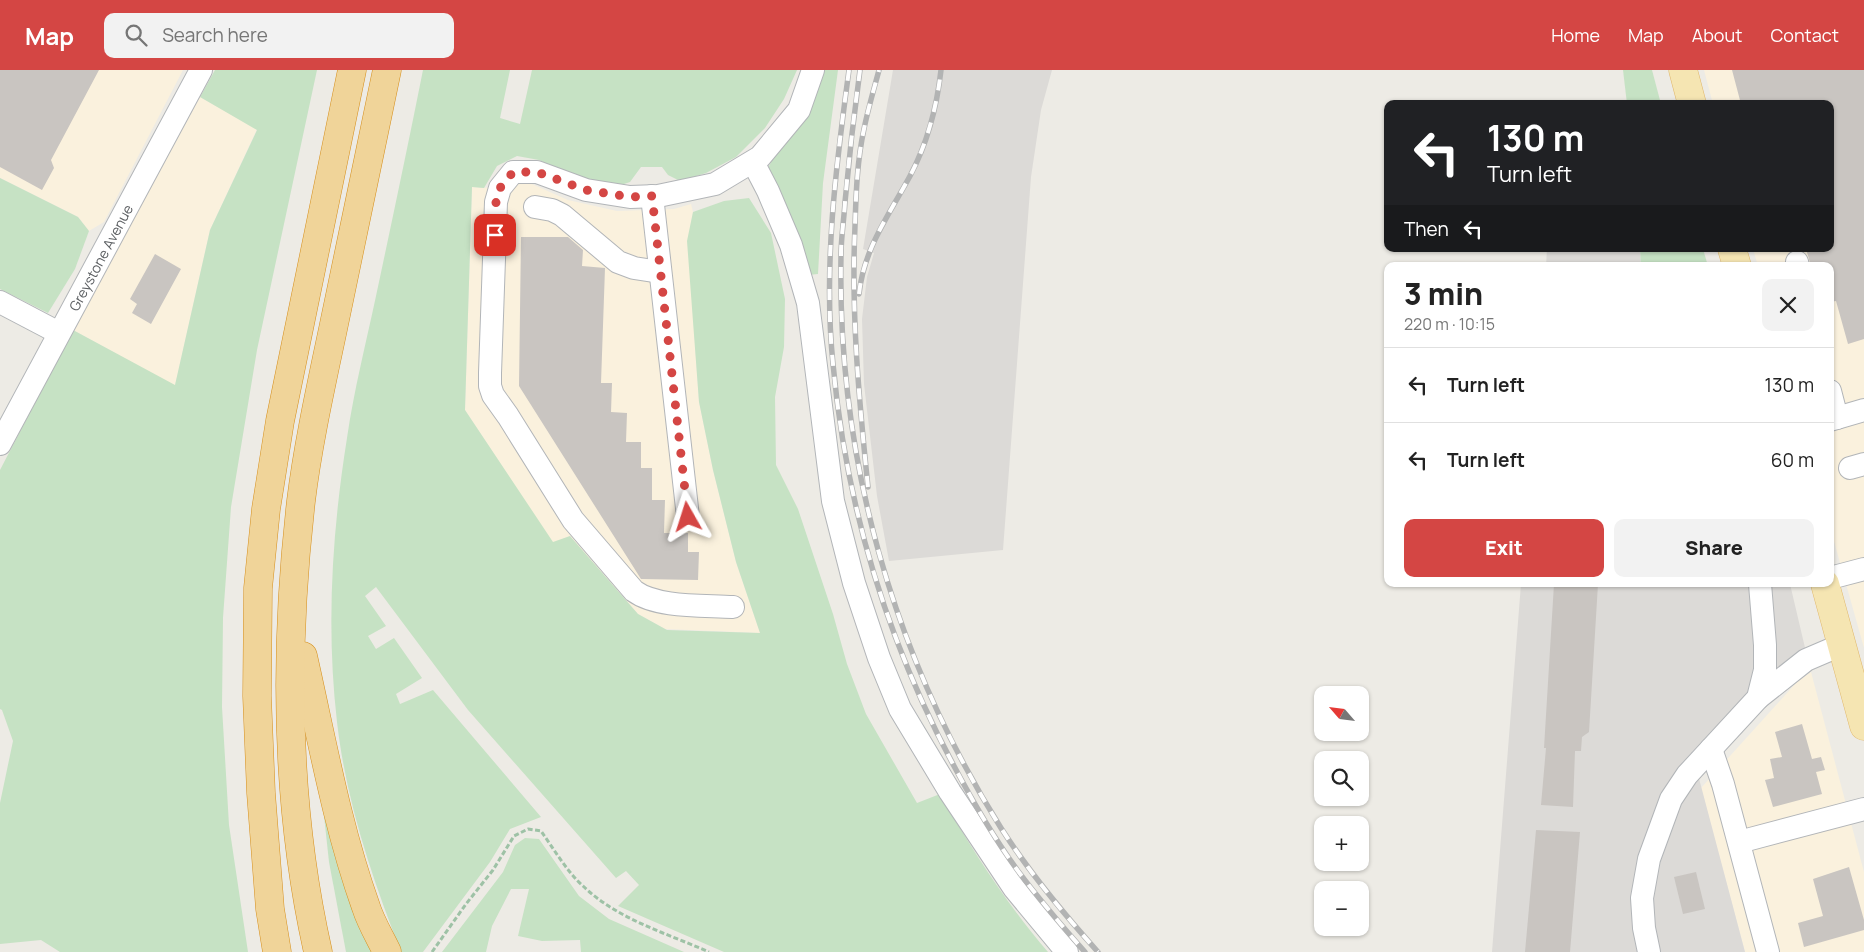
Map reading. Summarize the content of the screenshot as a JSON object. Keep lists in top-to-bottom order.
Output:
{
  "streets": {
    "street": ["Greystone Avenue"]
  },
  "north": "top left",
  "page": {
    "header": "Map",
    "search": "Search here",
    "nav": [
      "Home",
      "Map",
      "About",
      "Contact"
    ],
    "turn": ["130 m", "Turn left"],
    "then": "Then",
    "heading": ["3 min", "220 m · 10:15"],
    "list": [
      {
        "name": "Turn left",
        "value": "130 m"
      },
      {
        "name": "Turn left",
        "value": "60 m"
      }
    ],
    "buttons": ["Exit", "Share"],
    "map_buttons": ["+", "−"]
  }
}
